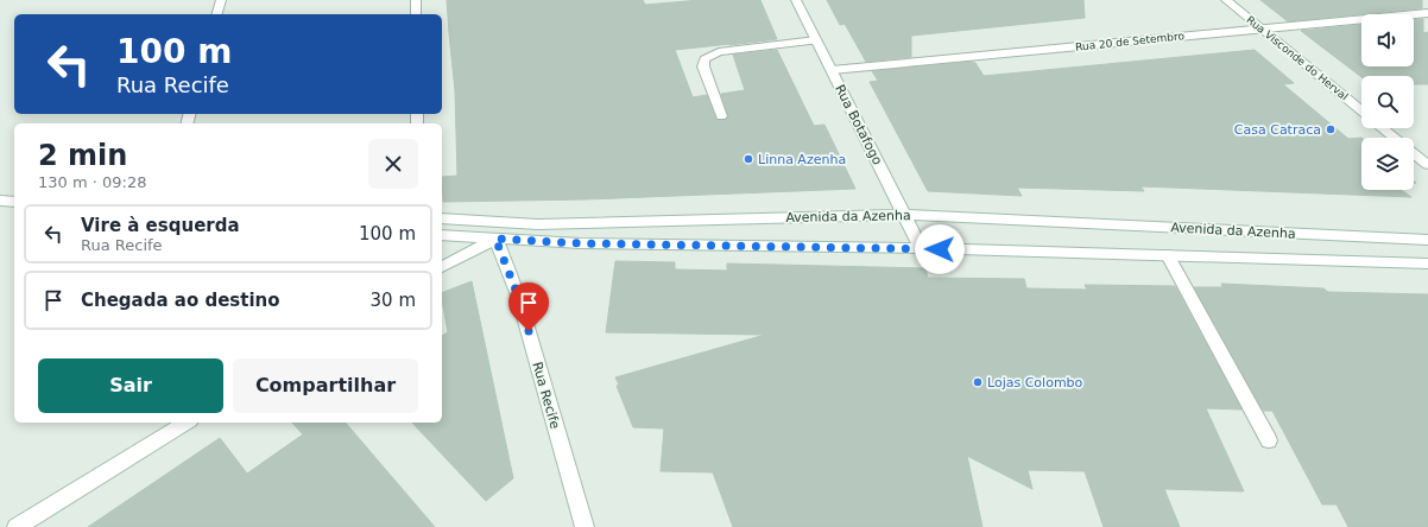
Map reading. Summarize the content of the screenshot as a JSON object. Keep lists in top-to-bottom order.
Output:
{
  "streets": {
    "street": [
      "Rua 20 de Setembro",
      "Rua Visconde do Herval",
      "Rua Botafogo",
      "Avenida da Azenha",
      "Rua Recife"
    ]
  },
  "crossings": [
    ["Rua 20 de Setembro", "Rua Visconde do Herval"],
    ["Rua 20 de Setembro", "Rua Botafogo"],
    ["Rua Botafogo", "Avenida da Azenha"],
    ["Avenida da Azenha", "Rua Recife"]
  ],
  "places": ["Casa Catraca", "Linna Azenha", "Lojas Colombo"],
  "page": {
    "turn": ["100 m", "Rua Recife"],
    "heading": ["2 min", "130 m · 09:28"],
    "list": [
      {
        "name": "Vire à esquerda",
        "note": "Rua Recife",
        "value": "100 m"
      },
      {
        "name": "Chegada ao destino",
        "value": "30 m"
      }
    ],
    "buttons": ["Sair", "Compartilhar"]
  }
}
